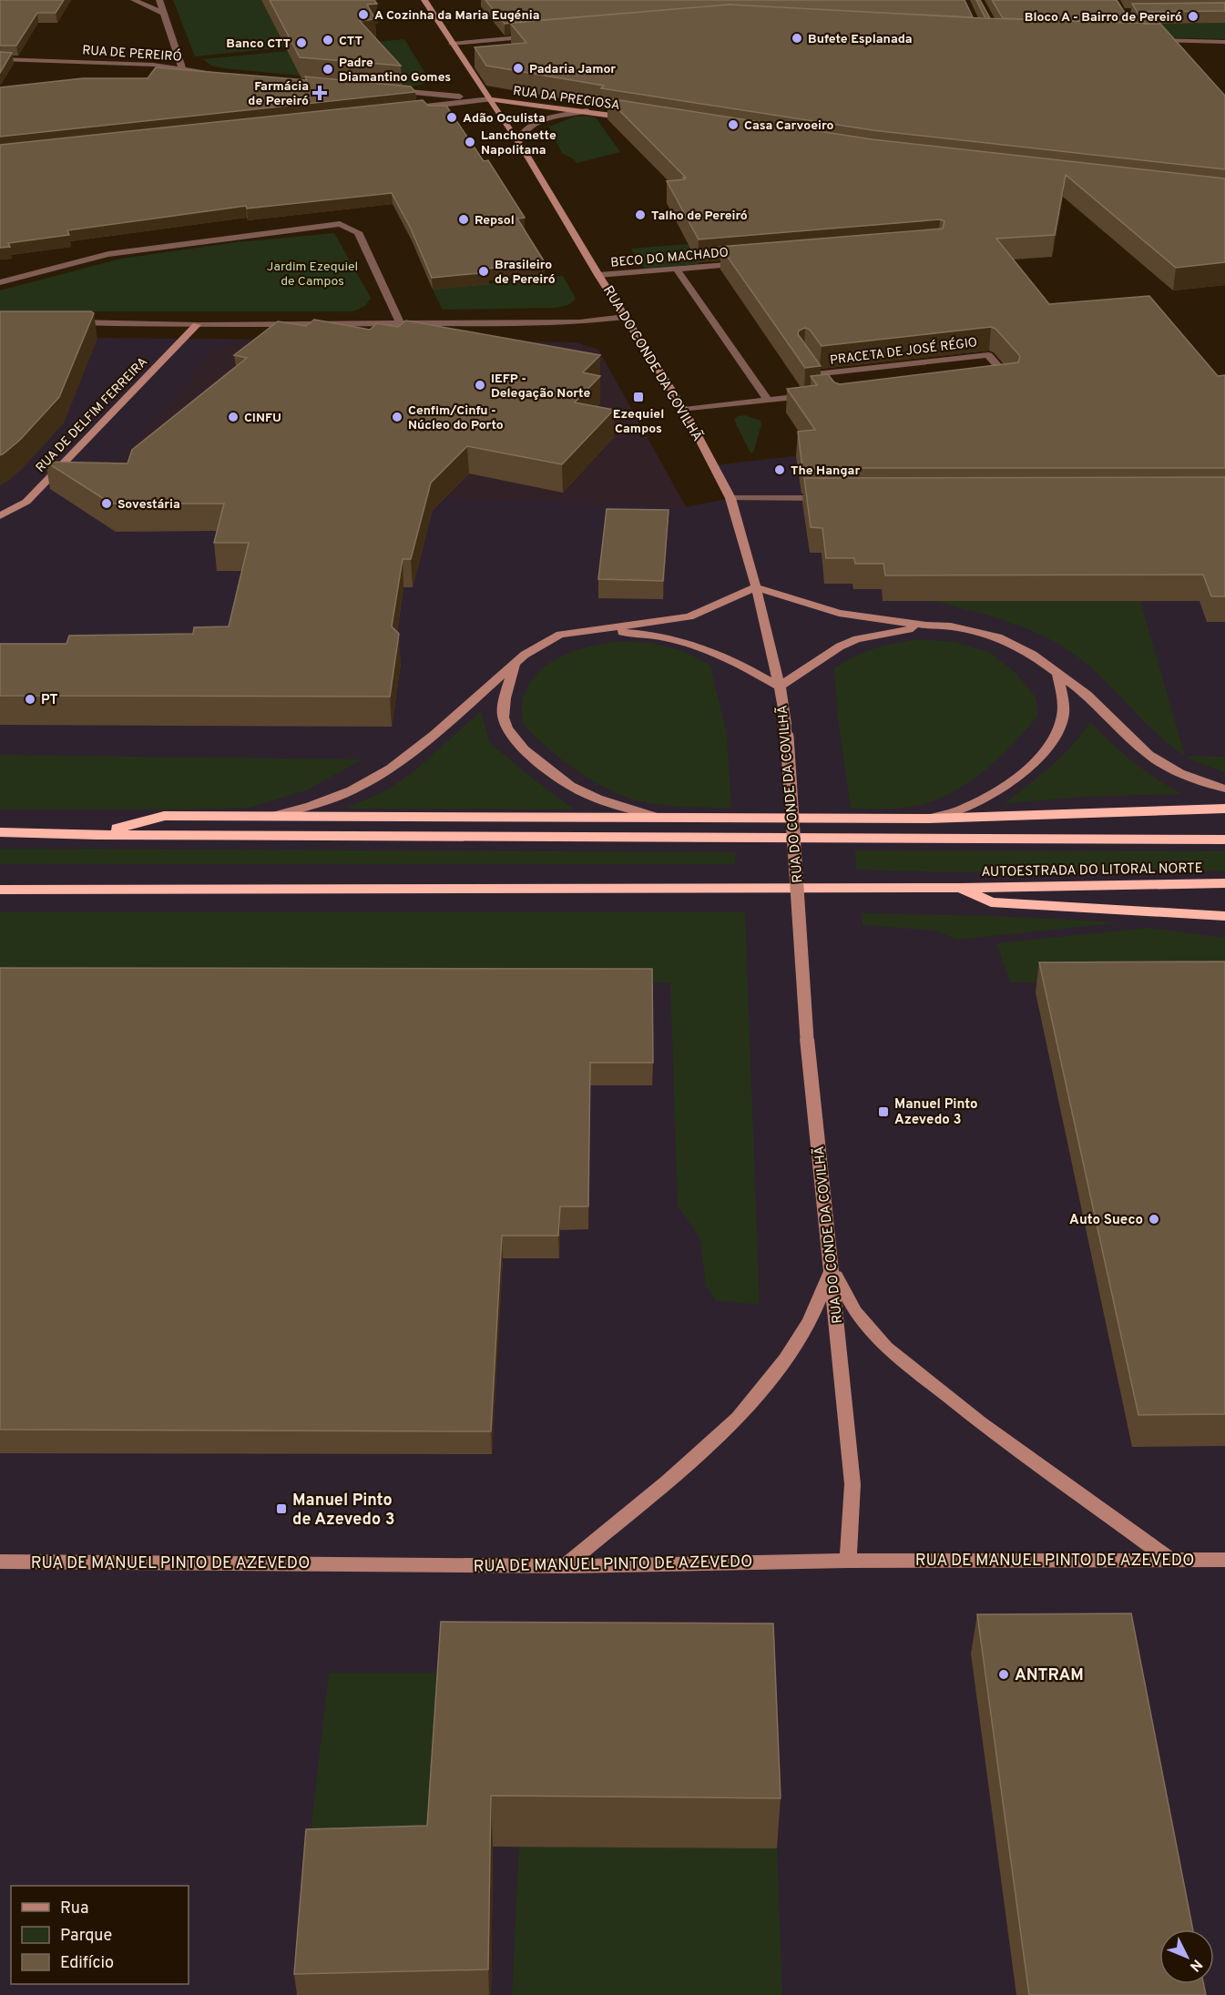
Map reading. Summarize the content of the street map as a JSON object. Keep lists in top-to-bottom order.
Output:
{
  "streets": {
    "highway": ["AUTOESTRADA DO LITORAL NORTE"],
    "main road": [
      "RUA DA PRECIOSA",
      "RUA DO CONDE DA COVILHÃ",
      "RUA DE DELFIM FERREIRA",
      "RUA DE MANUEL PINTO DE AZEVEDO"
    ],
    "street": ["RUA DE PEREIRÓ", "BECO DO MACHADO", "PRACETA DE JOSÉ RÉGIO"]
  },
  "crossings": [
    ["RUA DA PRECIOSA", "RUA DO CONDE DA COVILHÃ"],
    ["BECO DO MACHADO", "RUA DO CONDE DA COVILHÃ"],
    ["PRACETA DE JOSÉ RÉGIO", "RUA DO CONDE DA COVILHÃ"],
    ["RUA DO CONDE DA COVILHÃ", "RUA DE MANUEL PINTO DE AZEVEDO"]
  ],
  "parks": ["Jardim Ezequiel de Campos"],
  "places": {
    "other": [
      "A Cozinha da Maria Eugénia",
      "Bloco A - Bairro de Pereiró",
      "Bufete Esplanada",
      "CTT",
      "Banco CTT",
      "Padaria Jamor",
      "Padre Diamantino Gomes",
      "Adão Oculista",
      "Casa Carvoeiro",
      "Lanchonette Napolitana",
      "Talho de Pereiró",
      "Repsol",
      "Brasileiro de Pereiró",
      "IEFP - Delegação Norte",
      "CINFU",
      "Cenfim/Cinfu - Núcleo do Porto",
      "The Hangar",
      "Sovestária",
      "PT",
      "Auto Sueco",
      "ANTRAM"
    ],
    "health": ["Farmácia de Pereiró"],
    "transit": ["Ezequiel Campos", "Manuel Pinto Azevedo 3", "Manuel Pinto de Azevedo 3"]
  },
  "legend": ["Rua", "Parque", "Edifício"],
  "north": "bottom right"
}
